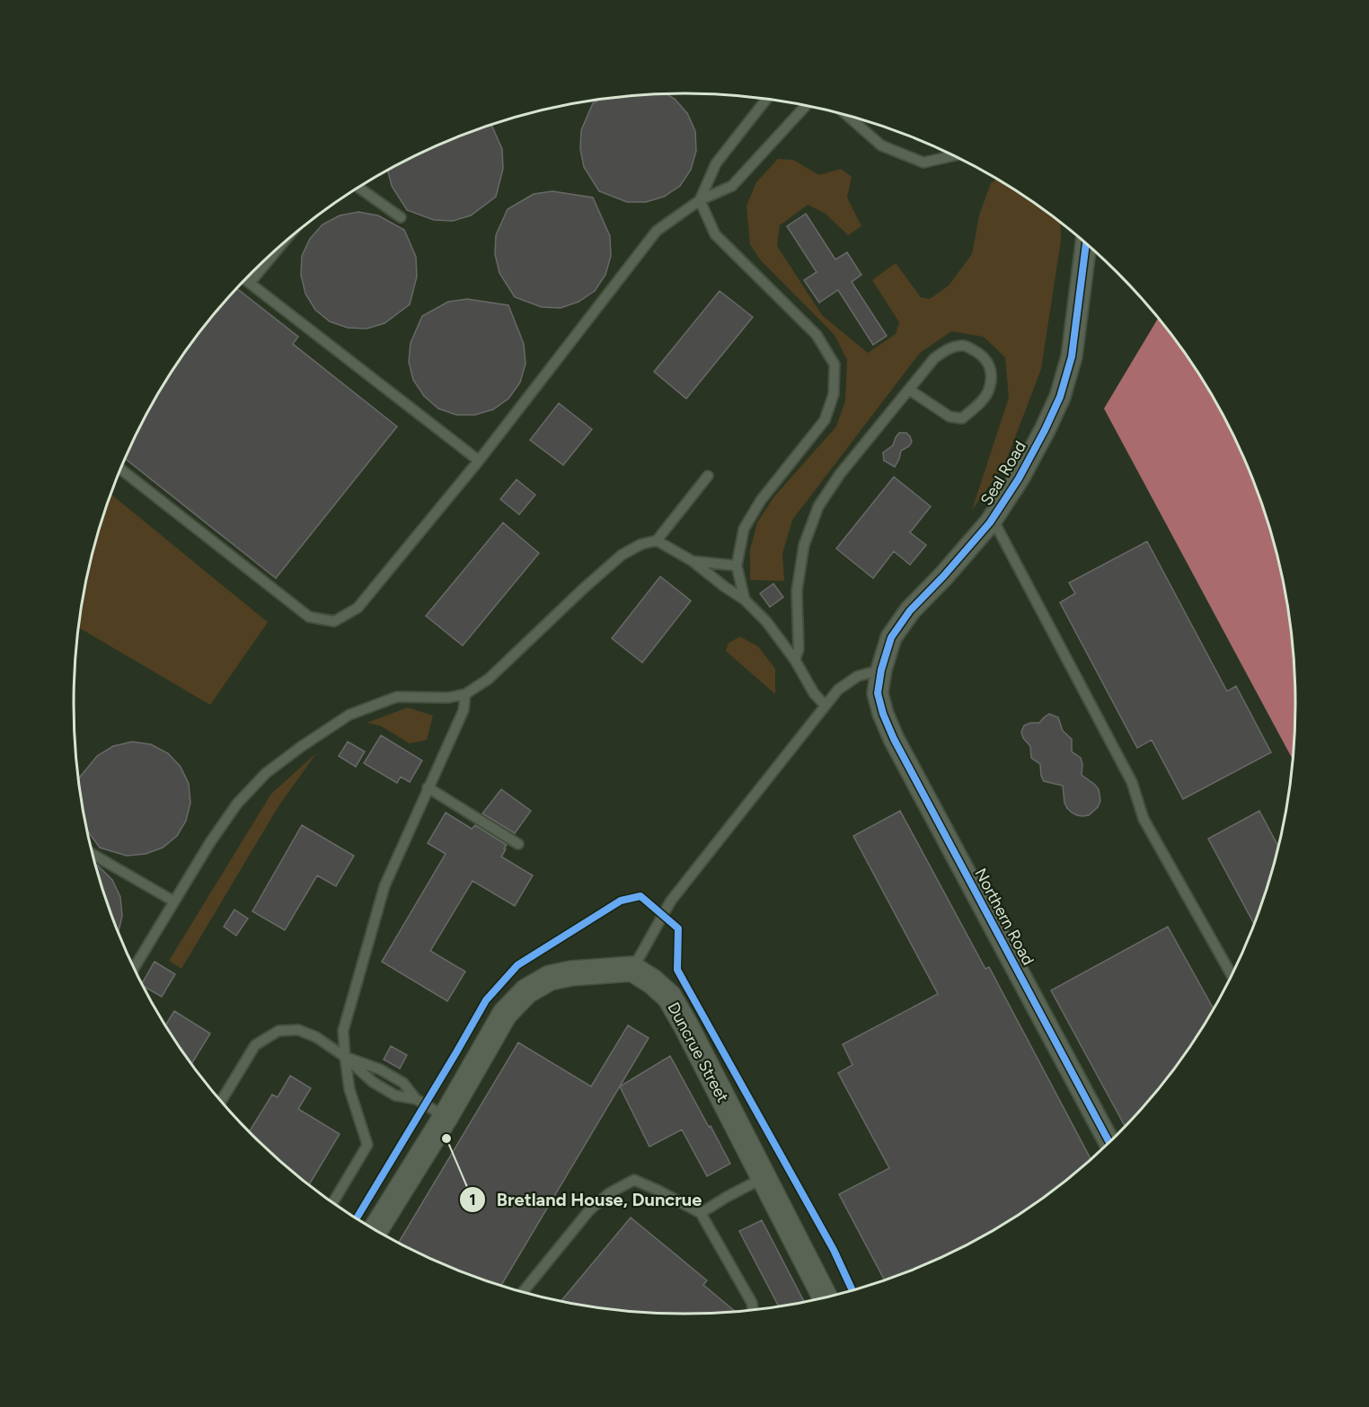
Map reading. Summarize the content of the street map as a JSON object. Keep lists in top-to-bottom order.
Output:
{
  "streets": {
    "street": ["Seal Road", "Northern Road", "Duncrue Street"]
  },
  "crossings": [
    ["Seal Road", "Northern Road"]
  ],
  "places": ["Bretland House, Duncrue"]
}
